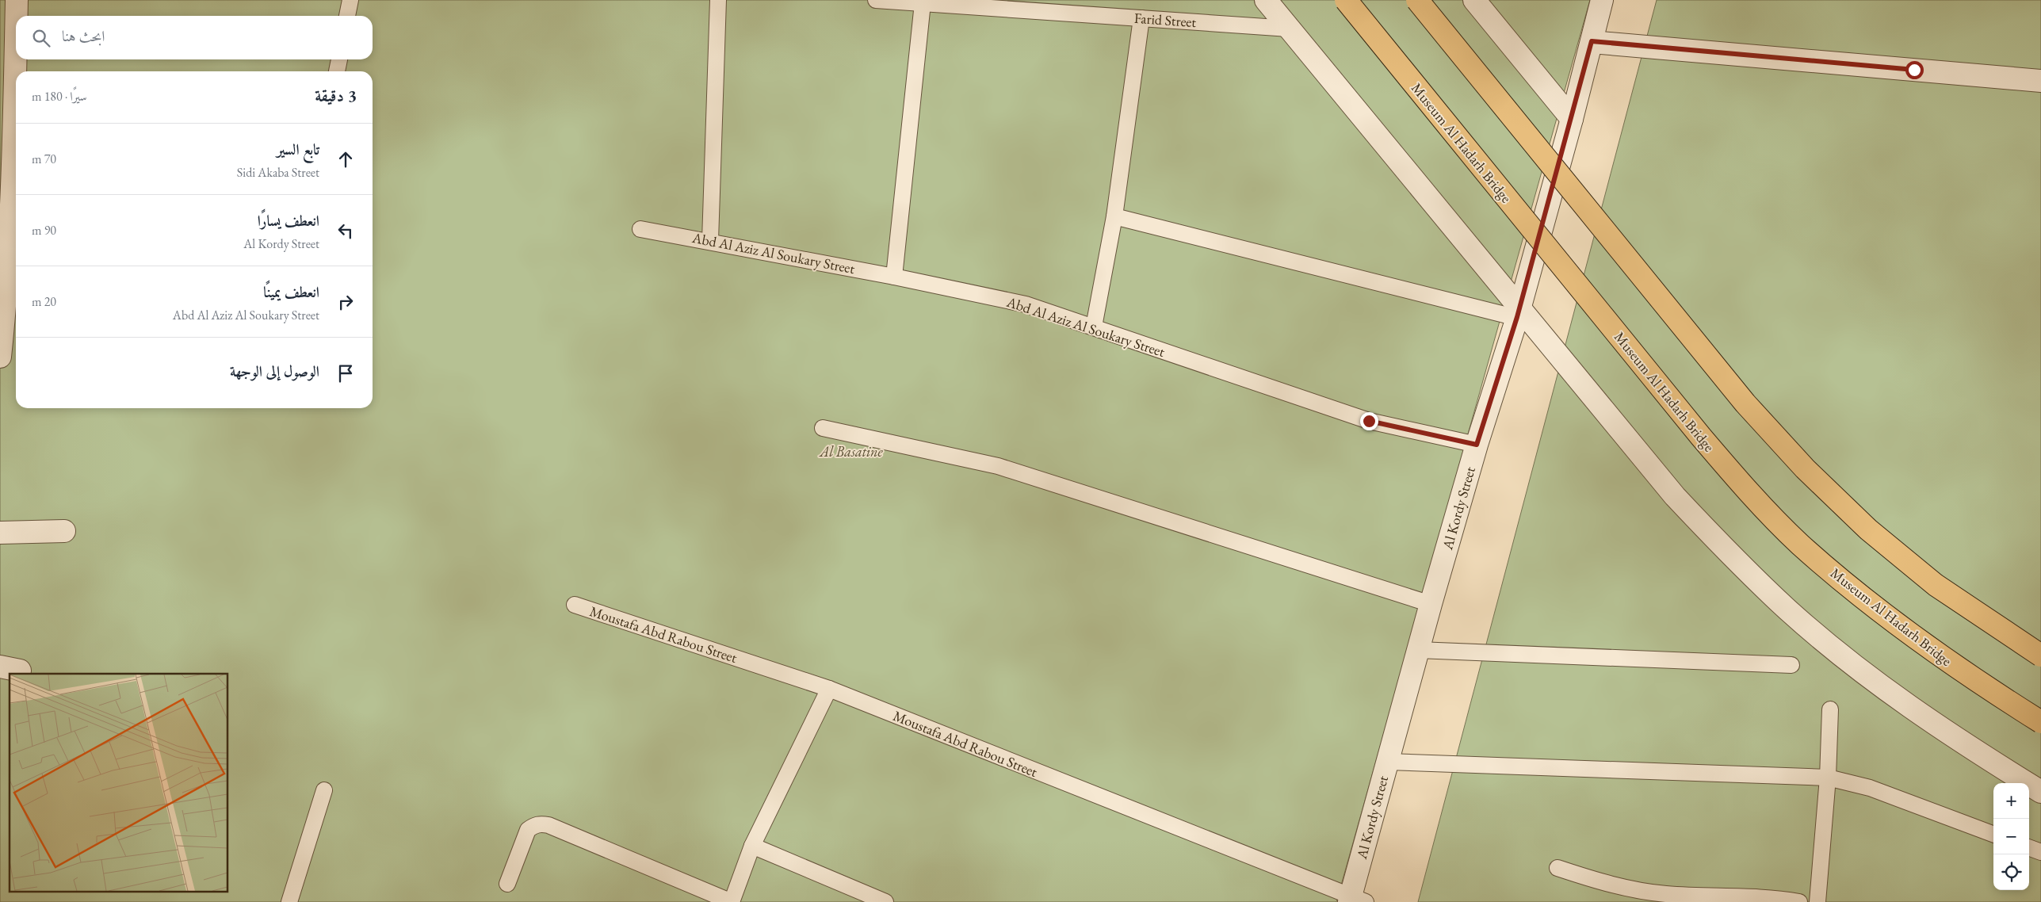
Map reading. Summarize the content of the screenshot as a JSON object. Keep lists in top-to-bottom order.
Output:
{
  "streets": {
    "highway": ["Museum Al Hadarh Bridge"],
    "street": ["Al Kordy Street"],
    "lane": ["Farid Street", "Abd Al Aziz Al Soukary Street", "Moustafa Abd Rabou Street"]
  },
  "crossings": [
    ["Abd Al Aziz Al Soukary Street", "Al Kordy Street"],
    ["Al Kordy Street", "Moustafa Abd Rabou Street"]
  ],
  "parks": ["Al Basatine"],
  "page": {
    "search": "ابحث هنا",
    "heading": ["3 دقيقة", "سيرًا · 180 m"],
    "list": [
      ["تابع السير", "Sidi Akaba Street", "70 m"],
      ["انعطف يسارًا", "Al Kordy Street", "90 m"],
      ["انعطف يمينًا", "Abd Al Aziz Al Soukary Street", "20 m"],
      "الوصول إلى الوجهة"
    ],
    "map_buttons": ["+", "−"]
  }
}
